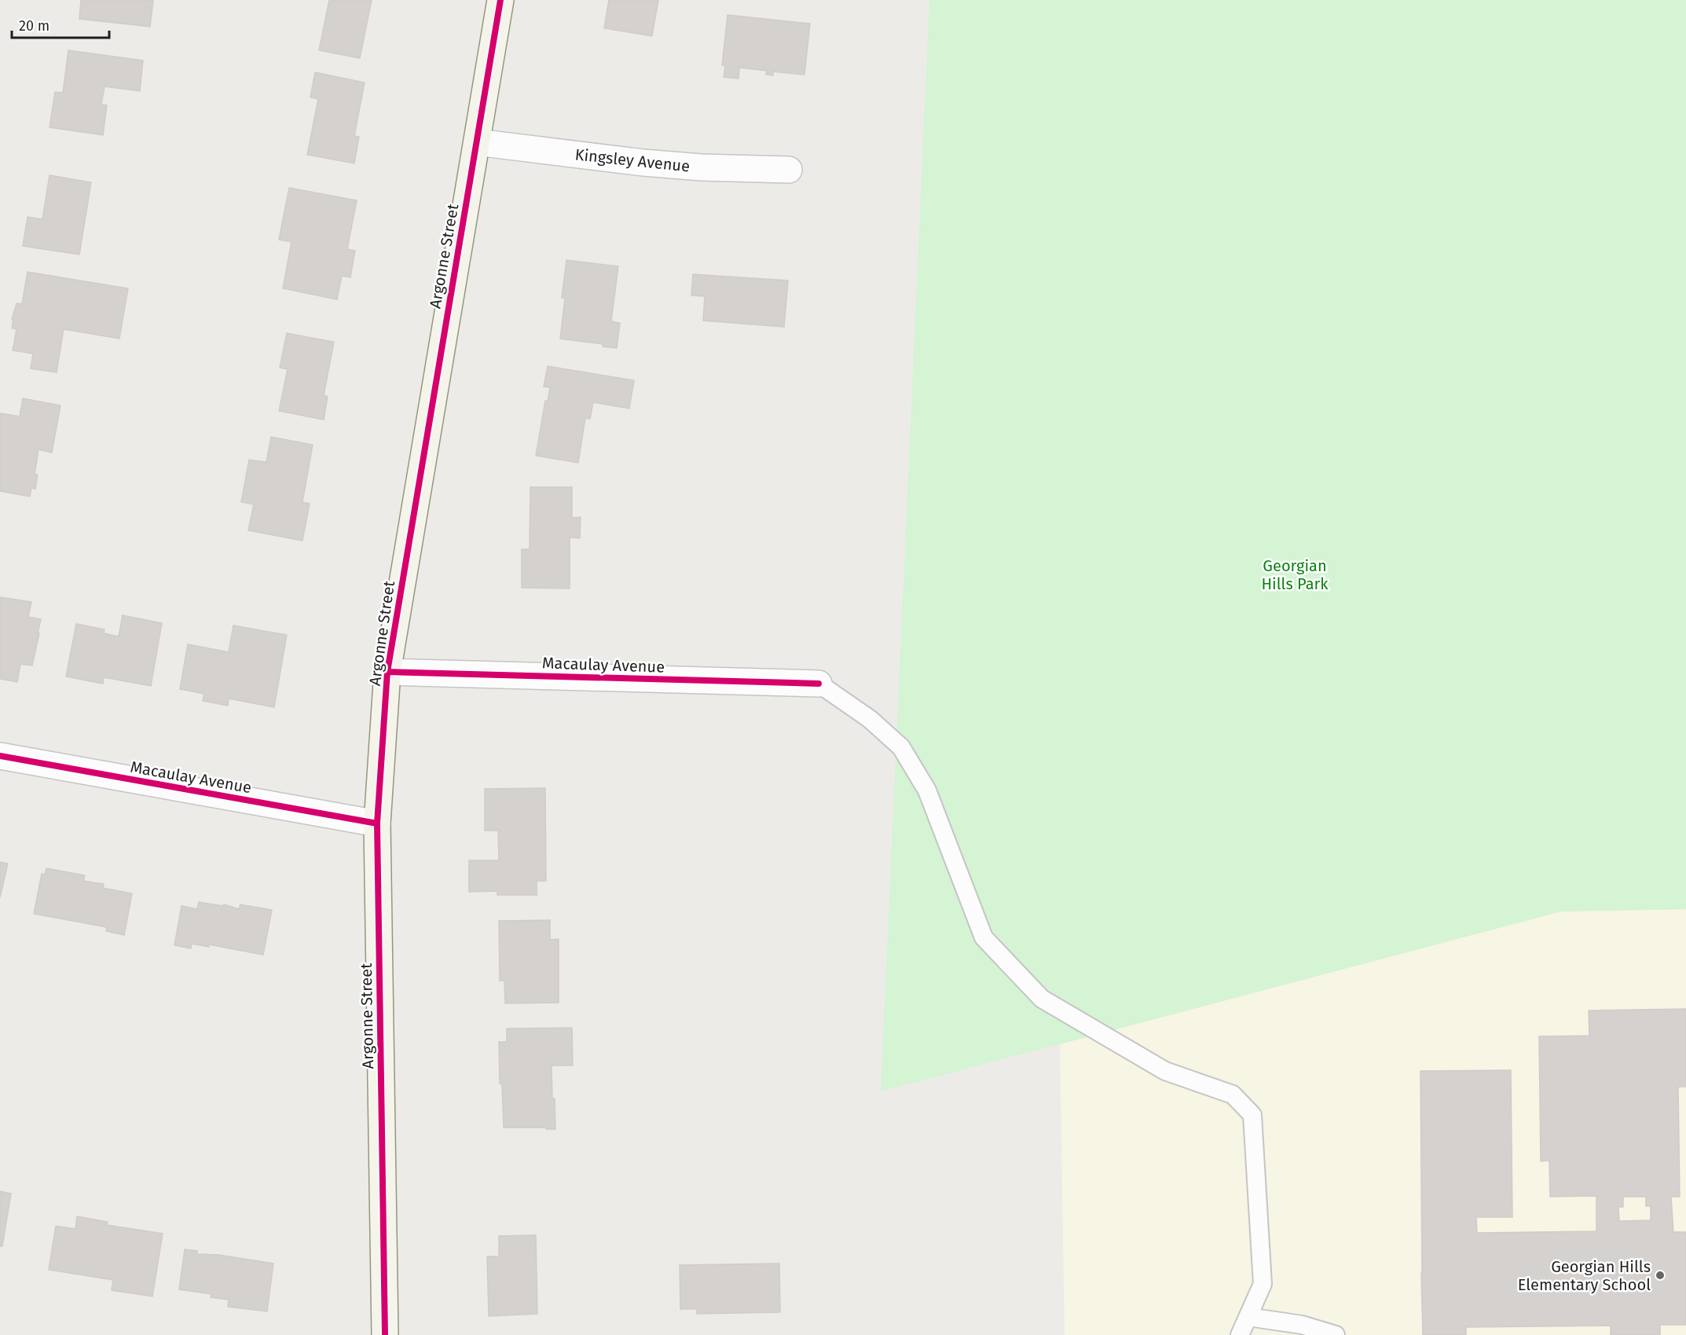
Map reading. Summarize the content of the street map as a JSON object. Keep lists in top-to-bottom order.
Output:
{
  "streets": {
    "street": ["Kingsley Avenue", "Argonne Street", "Macaulay Avenue"]
  },
  "crossings": [
    ["Kingsley Avenue", "Argonne Street"],
    ["Argonne Street", "Macaulay Avenue"]
  ],
  "parks": ["Georgian Hills Park"],
  "places": ["Georgian Hills Elementary School"],
  "scale_bar": "20 m"
}
